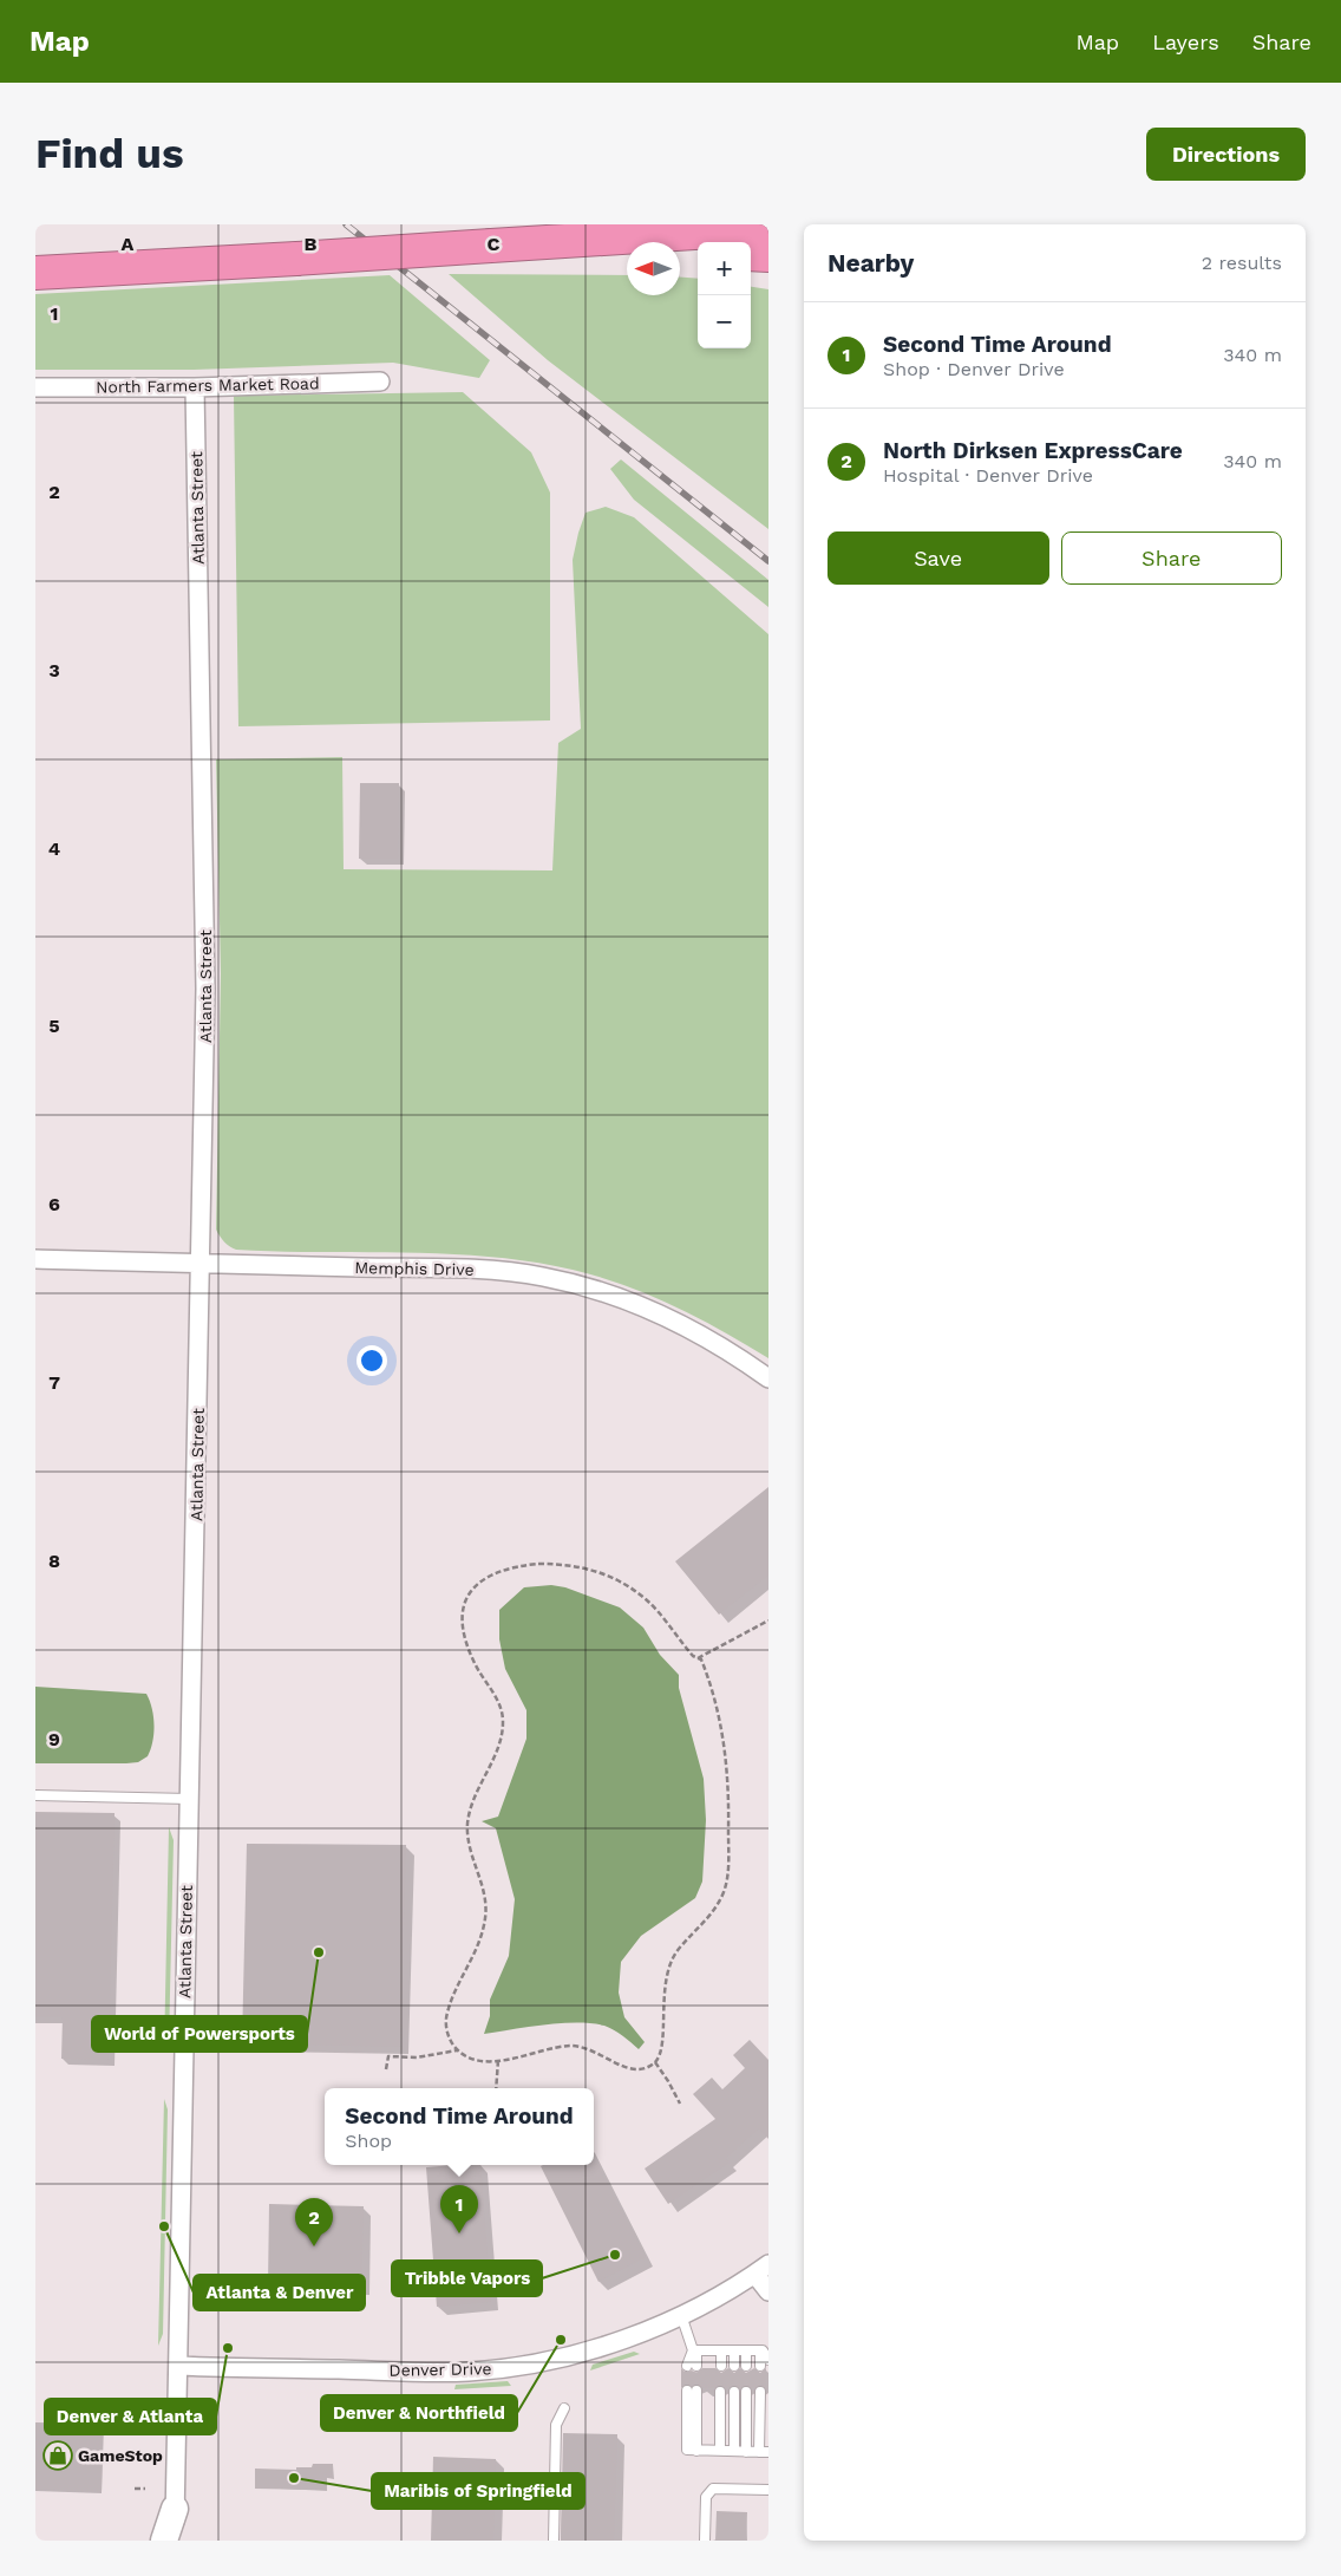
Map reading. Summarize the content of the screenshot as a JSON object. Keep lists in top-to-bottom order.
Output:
{
  "streets": {
    "street": [
      "North Farmers Market Road",
      "Atlanta Street",
      "Memphis Drive",
      "Denver Drive"
    ]
  },
  "crossings": [
    ["North Farmers Market Road", "Atlanta Street"],
    ["Atlanta Street", "Memphis Drive"],
    ["Atlanta Street", "Denver Drive"]
  ],
  "places": {
    "other": [
      "World of Powersports",
      "Atlanta & Denver",
      "Tribble Vapors",
      "Denver & Northfield",
      "Denver & Atlanta",
      "Maribis of Springfield"
    ],
    "shop": ["GameStop"]
  },
  "north": "left",
  "page": {
    "header": "Map",
    "nav": ["Map", "Layers", "Share"],
    "buttons": [
      "Directions",
      ["Save", "Share"]
    ],
    "title": "Find us",
    "heading": ["Nearby", "2 results"],
    "map_buttons": ["+", "−"],
    "list": [
      {
        "mark": "1",
        "name": "Second Time Around",
        "note": "Shop · Denver Drive",
        "value": "340 m"
      },
      {
        "mark": "2",
        "name": "North Dirksen ExpressCare",
        "note": "Hospital · Denver Drive",
        "value": "340 m"
      }
    ],
    "popup": ["Second Time Around", "Shop"],
    "pins": ["1", "2"]
  },
  "grid": {
    "columns": ["A", "B", "C"],
    "rows": [
      "1",
      "2",
      "3",
      "4",
      "5",
      "6",
      "7",
      "8",
      "9"
    ]
  }
}
